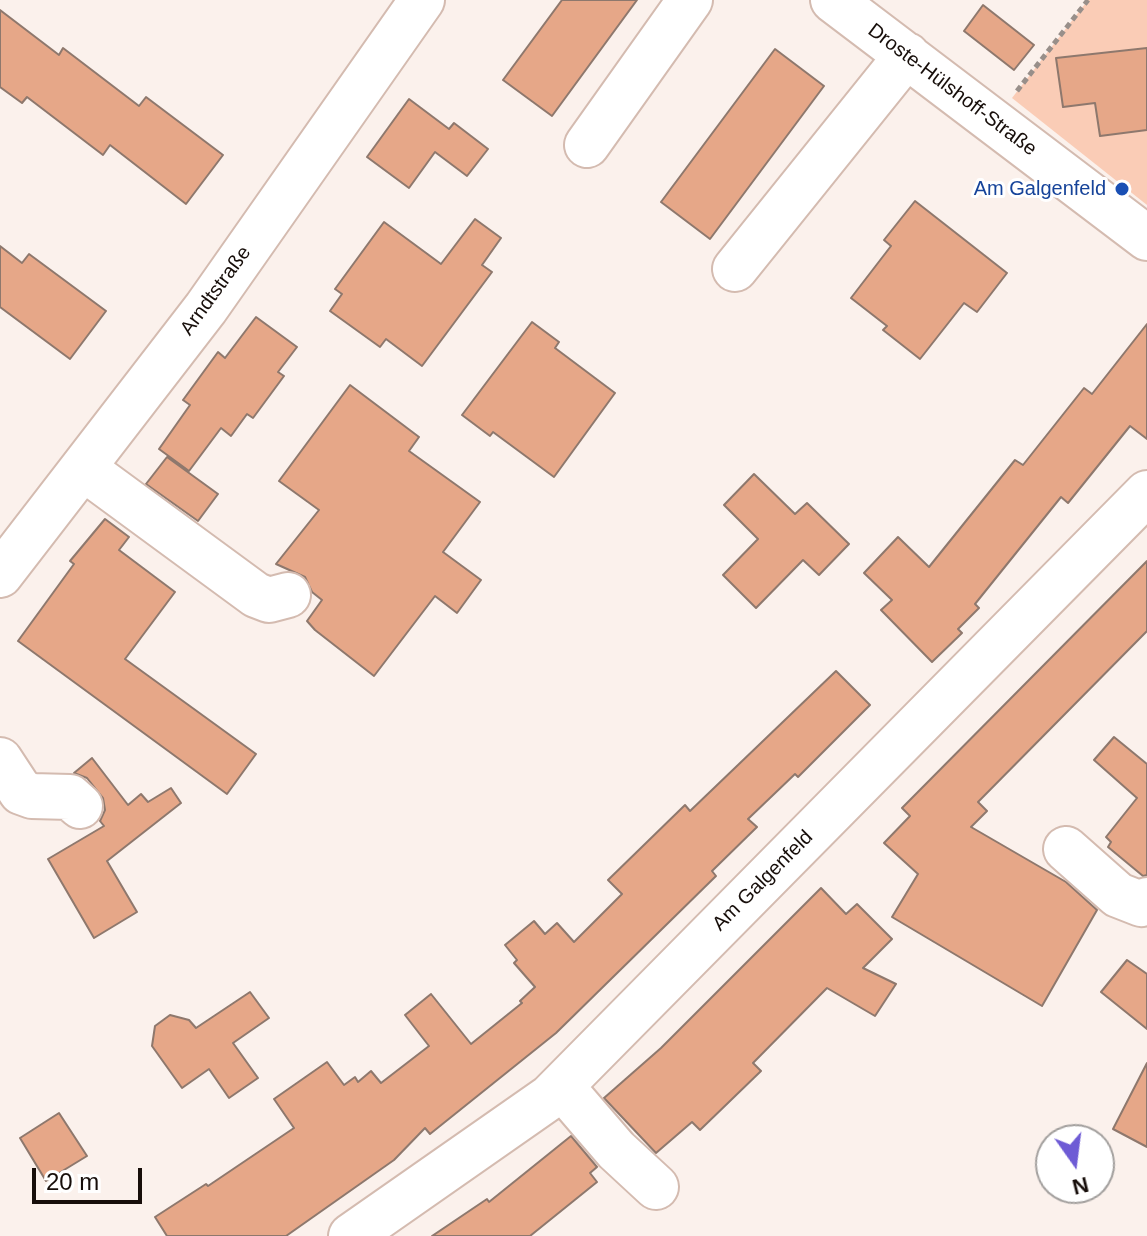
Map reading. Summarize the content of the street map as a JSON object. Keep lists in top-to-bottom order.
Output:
{
  "streets": {
    "street": ["Droste-Hülshoff-Straße", "Arndtstraße", "Am Galgenfeld"]
  },
  "places": ["Am Galgenfeld"],
  "scale_bar": "20 m",
  "north": "bottom"
}
